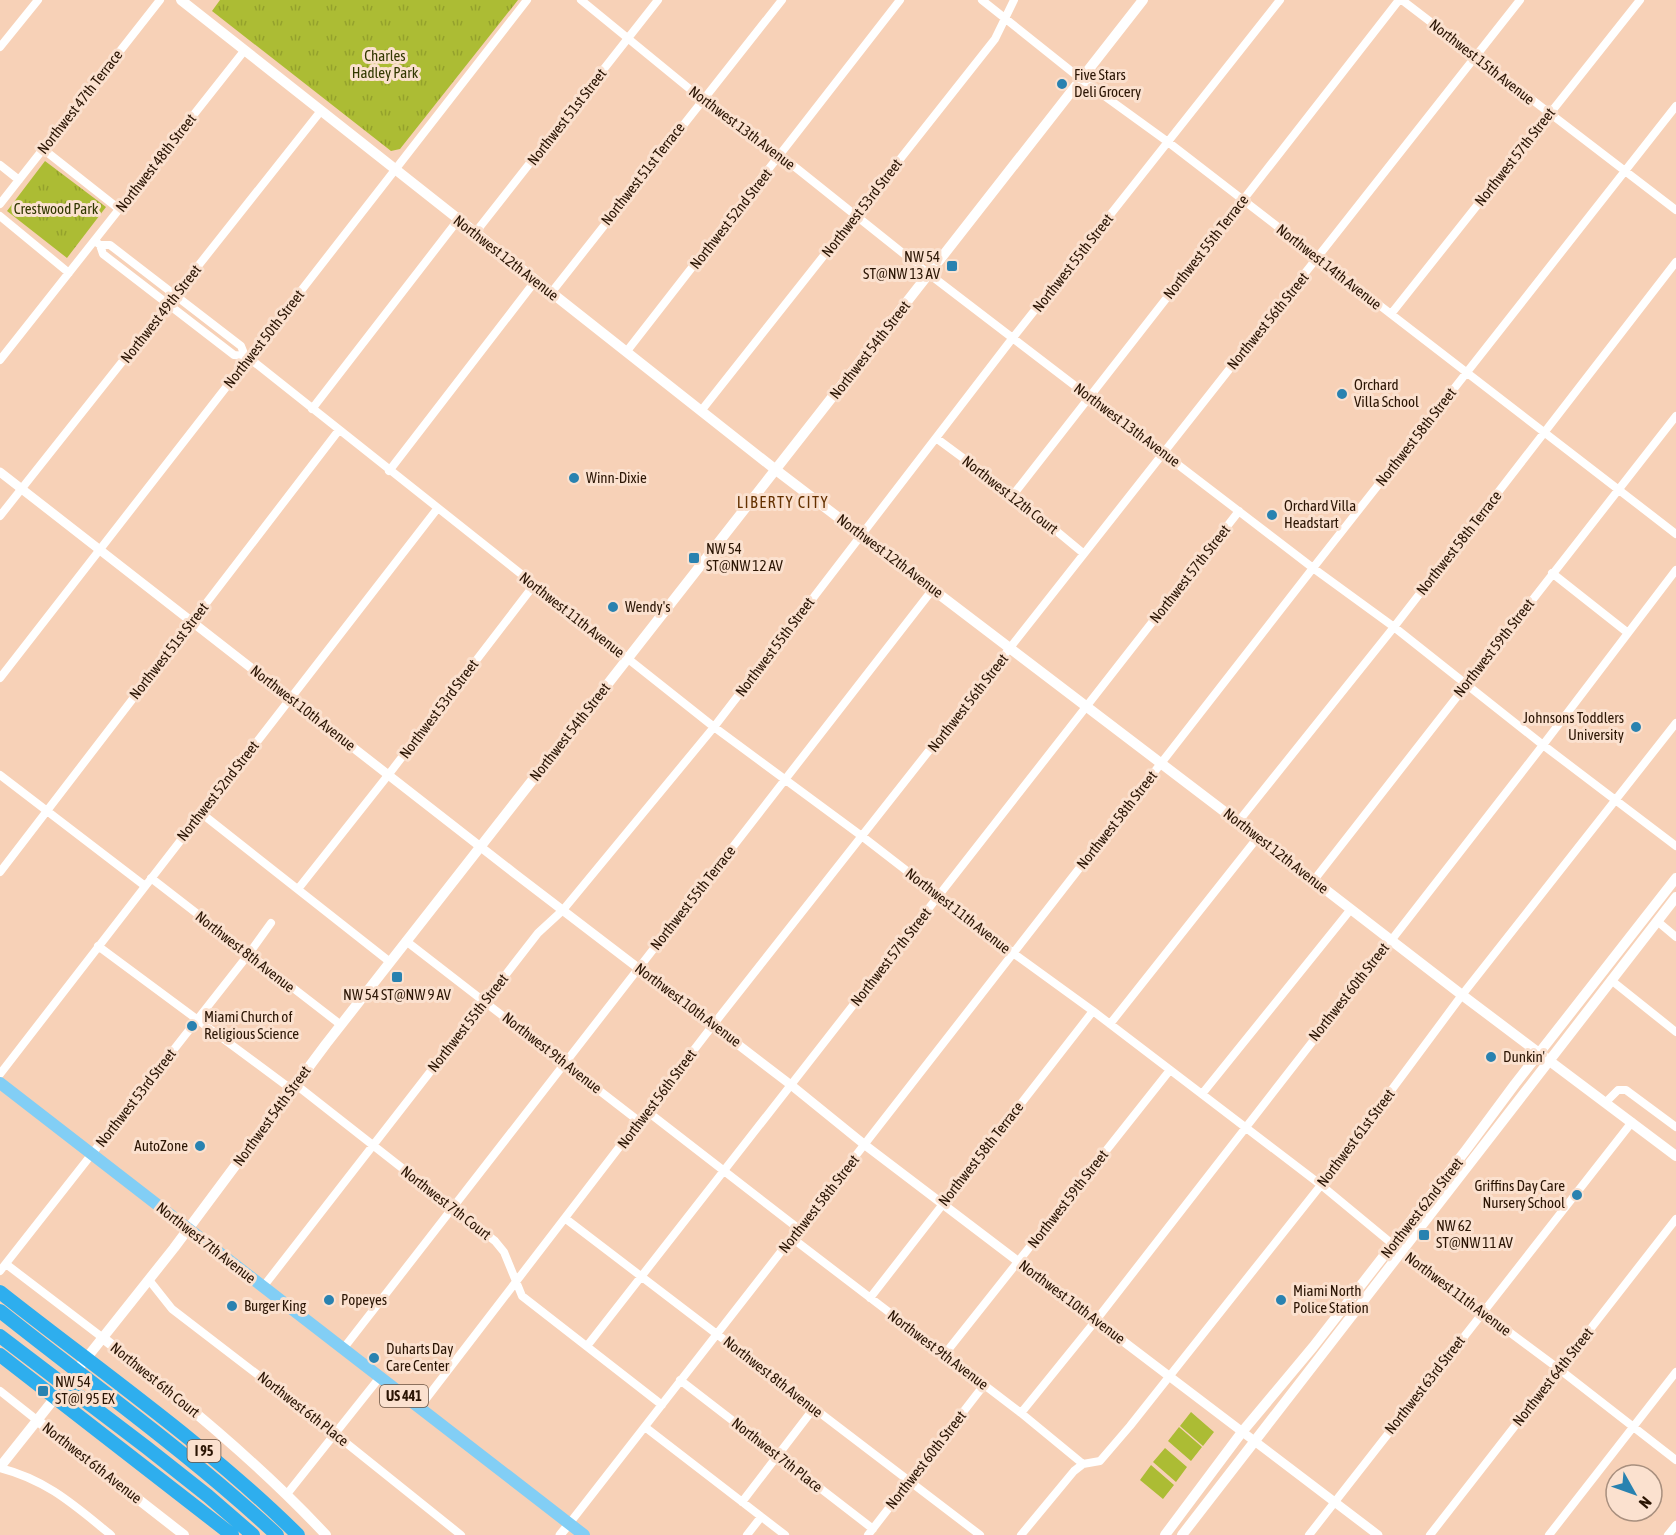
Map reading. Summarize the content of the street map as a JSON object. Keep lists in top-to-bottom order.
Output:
{
  "streets": {
    "highway": ["I 95"],
    "main road": [
      "Northwest 12th Avenue",
      "Northwest 54th Street",
      "Northwest 62nd Street",
      "Northwest 7th Avenue",
      "Northwest 6th Court",
      "US 441",
      "Northwest 6th Avenue"
    ],
    "street": [
      "Northwest 15th Avenue",
      "Northwest 47th Terrace",
      "Northwest 51st Street",
      "Northwest 13th Avenue",
      "Northwest 57th Street",
      "Northwest 48th Street",
      "Northwest 51st Terrace",
      "Northwest 53rd Street",
      "Northwest 52nd Street",
      "Northwest 55th Terrace",
      "Northwest 55th Street",
      "Northwest 14th Avenue",
      "Northwest 49th Street",
      "Northwest 56th Street",
      "Northwest 50th Street",
      "Northwest 58th Street",
      "Northwest 12th Court",
      "Northwest 58th Terrace",
      "Northwest 11th Avenue",
      "Northwest 59th Street",
      "Northwest 10th Avenue",
      "Northwest 8th Avenue",
      "Northwest 60th Street",
      "Northwest 9th Avenue",
      "Northwest 61st Street",
      "Northwest 7th Court",
      "Northwest 64th Street",
      "Northwest 63rd Street",
      "Northwest 6th Place",
      "Northwest 7th Place"
    ]
  },
  "crossings": [
    ["Northwest 15th Avenue", "Northwest 57th Street"],
    ["Northwest 15th Avenue", "Northwest 55th Terrace"],
    ["Northwest 15th Avenue", "Northwest 56th Street"],
    ["Northwest 15th Avenue", "Northwest 58th Street"],
    ["Northwest 51st Street", "Northwest 13th Avenue"],
    ["Northwest 51st Street", "Northwest 12th Avenue"],
    ["Northwest 51st Street", "Northwest 11th Avenue"],
    ["Northwest 51st Street", "Northwest 10th Avenue"],
    ["Northwest 13th Avenue", "Northwest 57th Street"],
    ["Northwest 13th Avenue", "Northwest 51st Terrace"],
    ["Northwest 13th Avenue", "Northwest 53rd Street"],
    ["Northwest 13th Avenue", "Northwest 52nd Street"],
    ["Northwest 13th Avenue", "Northwest 55th Terrace"],
    ["Northwest 13th Avenue", "Northwest 55th Street"],
    ["Northwest 13th Avenue", "Northwest 56th Street"],
    ["Northwest 13th Avenue", "Northwest 54th Street"],
    ["Northwest 13th Avenue", "Northwest 58th Street"],
    ["Northwest 13th Avenue", "Northwest 58th Terrace"],
    ["Northwest 13th Avenue", "Northwest 59th Street"],
    ["Northwest 13th Avenue", "Northwest 60th Street"],
    ["Northwest 13th Avenue", "Northwest 61st Street"],
    ["Northwest 57th Street", "Northwest 12th Avenue"],
    ["Northwest 57th Street", "Northwest 14th Avenue"],
    ["Northwest 57th Street", "Northwest 11th Avenue"],
    ["Northwest 57th Street", "Northwest 10th Avenue"],
    ["Northwest 57th Street", "Northwest 8th Avenue"],
    ["Northwest 57th Street", "Northwest 7th Court"],
    ["Northwest 48th Street", "Northwest 12th Avenue"],
    ["Northwest 48th Street", "Northwest 11th Avenue"],
    ["Northwest 51st Terrace", "Northwest 12th Avenue"],
    ["Northwest 53rd Street", "Northwest 12th Avenue"],
    ["Northwest 53rd Street", "Northwest 14th Avenue"],
    ["Northwest 53rd Street", "Northwest 11th Avenue"],
    ["Northwest 53rd Street", "Northwest 10th Avenue"],
    ["Northwest 53rd Street", "Northwest 8th Avenue"],
    ["Northwest 53rd Street", "Northwest 7th Court"],
    ["Northwest 53rd Street", "Northwest 7th Avenue"],
    ["Northwest 52nd Street", "Northwest 12th Avenue"],
    ["Northwest 52nd Street", "Northwest 11th Avenue"],
    ["Northwest 52nd Street", "Northwest 10th Avenue"],
    ["Northwest 52nd Street", "Northwest 8th Avenue"],
    ["Northwest 52nd Street", "Northwest 7th Court"],
    ["Northwest 55th Terrace", "Northwest 12th Avenue"],
    ["Northwest 55th Terrace", "Northwest 14th Avenue"],
    ["Northwest 55th Terrace", "Northwest 12th Court"],
    ["Northwest 55th Terrace", "Northwest 11th Avenue"],
    ["Northwest 55th Terrace", "Northwest 10th Avenue"],
    ["Northwest 55th Terrace", "Northwest 9th Avenue"],
    ["Northwest 55th Terrace", "Northwest 7th Court"],
    ["Northwest 55th Terrace", "Northwest 7th Avenue"],
    ["Northwest 12th Avenue", "Northwest 55th Street"],
    ["Northwest 12th Avenue", "Northwest 49th Street"],
    ["Northwest 12th Avenue", "Northwest 56th Street"],
    ["Northwest 12th Avenue", "Northwest 50th Street"],
    ["Northwest 12th Avenue", "Northwest 54th Street"],
    ["Northwest 12th Avenue", "Northwest 58th Street"],
    ["Northwest 12th Avenue", "Northwest 58th Terrace"],
    ["Northwest 12th Avenue", "Northwest 59th Street"],
    ["Northwest 12th Avenue", "Northwest 60th Street"],
    ["Northwest 12th Avenue", "Northwest 61st Street"],
    ["Northwest 12th Avenue", "Northwest 62nd Street"],
    ["Northwest 12th Avenue", "Northwest 63rd Street"],
    ["Northwest 55th Street", "Northwest 14th Avenue"],
    ["Northwest 55th Street", "Northwest 12th Court"],
    ["Northwest 55th Street", "Northwest 11th Avenue"],
    ["Northwest 55th Street", "Northwest 10th Avenue"],
    ["Northwest 55th Street", "Northwest 9th Avenue"],
    ["Northwest 55th Street", "Northwest 7th Court"],
    ["Northwest 55th Street", "Northwest 7th Avenue"],
    ["Northwest 14th Avenue", "Northwest 56th Street"],
    ["Northwest 14th Avenue", "Northwest 54th Street"],
    ["Northwest 14th Avenue", "Northwest 58th Street"],
    ["Northwest 14th Avenue", "Northwest 58th Terrace"],
    ["Northwest 14th Avenue", "Northwest 59th Street"],
    ["Northwest 49th Street", "Northwest 11th Avenue"],
    ["Northwest 49th Street", "Northwest 10th Avenue"],
    ["Northwest 56th Street", "Northwest 12th Court"],
    ["Northwest 56th Street", "Northwest 11th Avenue"],
    ["Northwest 56th Street", "Northwest 10th Avenue"],
    ["Northwest 56th Street", "Northwest 8th Avenue"],
    ["Northwest 56th Street", "Northwest 9th Avenue"],
    ["Northwest 56th Street", "Northwest 7th Court"],
    ["Northwest 56th Street", "Northwest 7th Avenue"],
    ["Northwest 50th Street", "Northwest 11th Avenue"],
    ["Northwest 50th Street", "Northwest 10th Avenue"],
    ["Northwest 54th Street", "Northwest 11th Avenue"],
    ["Northwest 54th Street", "Northwest 10th Avenue"],
    ["Northwest 54th Street", "Northwest 8th Avenue"],
    ["Northwest 54th Street", "Northwest 9th Avenue"],
    ["Northwest 54th Street", "Northwest 7th Court"],
    ["Northwest 54th Street", "Northwest 7th Avenue"],
    ["Northwest 54th Street", "Northwest 6th Court"],
    ["Northwest 54th Street", "Northwest 6th Place"],
    ["Northwest 54th Street", "Northwest 6th Avenue"],
    ["Northwest 58th Street", "Northwest 11th Avenue"],
    ["Northwest 58th Street", "Northwest 10th Avenue"],
    ["Northwest 58th Street", "Northwest 8th Avenue"],
    ["Northwest 58th Street", "Northwest 9th Avenue"],
    ["Northwest 58th Street", "Northwest 7th Court"],
    ["Northwest 58th Street", "Northwest 7th Avenue"],
    ["Northwest 58th Street", "Northwest 7th Place"],
    ["Northwest 58th Terrace", "Northwest 11th Avenue"],
    ["Northwest 58th Terrace", "Northwest 10th Avenue"],
    ["Northwest 58th Terrace", "Northwest 9th Avenue"],
    ["Northwest 11th Avenue", "Northwest 59th Street"],
    ["Northwest 11th Avenue", "Northwest 60th Street"],
    ["Northwest 11th Avenue", "Northwest 61st Street"],
    ["Northwest 11th Avenue", "Northwest 62nd Street"],
    ["Northwest 11th Avenue", "Northwest 64th Street"],
    ["Northwest 11th Avenue", "Northwest 63rd Street"],
    ["Northwest 59th Street", "Northwest 10th Avenue"],
    ["Northwest 59th Street", "Northwest 9th Avenue"],
    ["Northwest 10th Avenue", "Northwest 60th Street"],
    ["Northwest 10th Avenue", "Northwest 61st Street"],
    ["Northwest 10th Avenue", "Northwest 62nd Street"],
    ["Northwest 10th Avenue", "Northwest 63rd Street"],
    ["Northwest 8th Avenue", "Northwest 60th Street"],
    ["Northwest 60th Street", "Northwest 9th Avenue"],
    ["Northwest 60th Street", "Northwest 7th Place"],
    ["Northwest 9th Avenue", "Northwest 61st Street"]
  ],
  "districts": ["LIBERTY CITY"],
  "parks": ["Charles Hadley Park", "Crestwood Park"],
  "places": {
    "other": [
      "Five Stars Deli Grocery",
      "Orchard Villa School",
      "Winn-Dixie",
      "Orchard Villa Headstart",
      "Wendy's",
      "Johnsons Toddlers University",
      "Miami Church of Religious Science",
      "Dunkin'",
      "AutoZone",
      "Griffins Day Care Nursery School",
      "Popeyes",
      "Miami North Police Station",
      "Burger King",
      "Duharts Day Care Center"
    ],
    "transit": [
      "NW 54 ST@NW 13 AV",
      "NW 54 ST@NW 12 AV",
      "NW 54 ST@NW 9 AV",
      "NW 62 ST@NW 11 AV",
      "NW 54 ST@I 95 EX"
    ]
  },
  "north": "bottom right"
}
